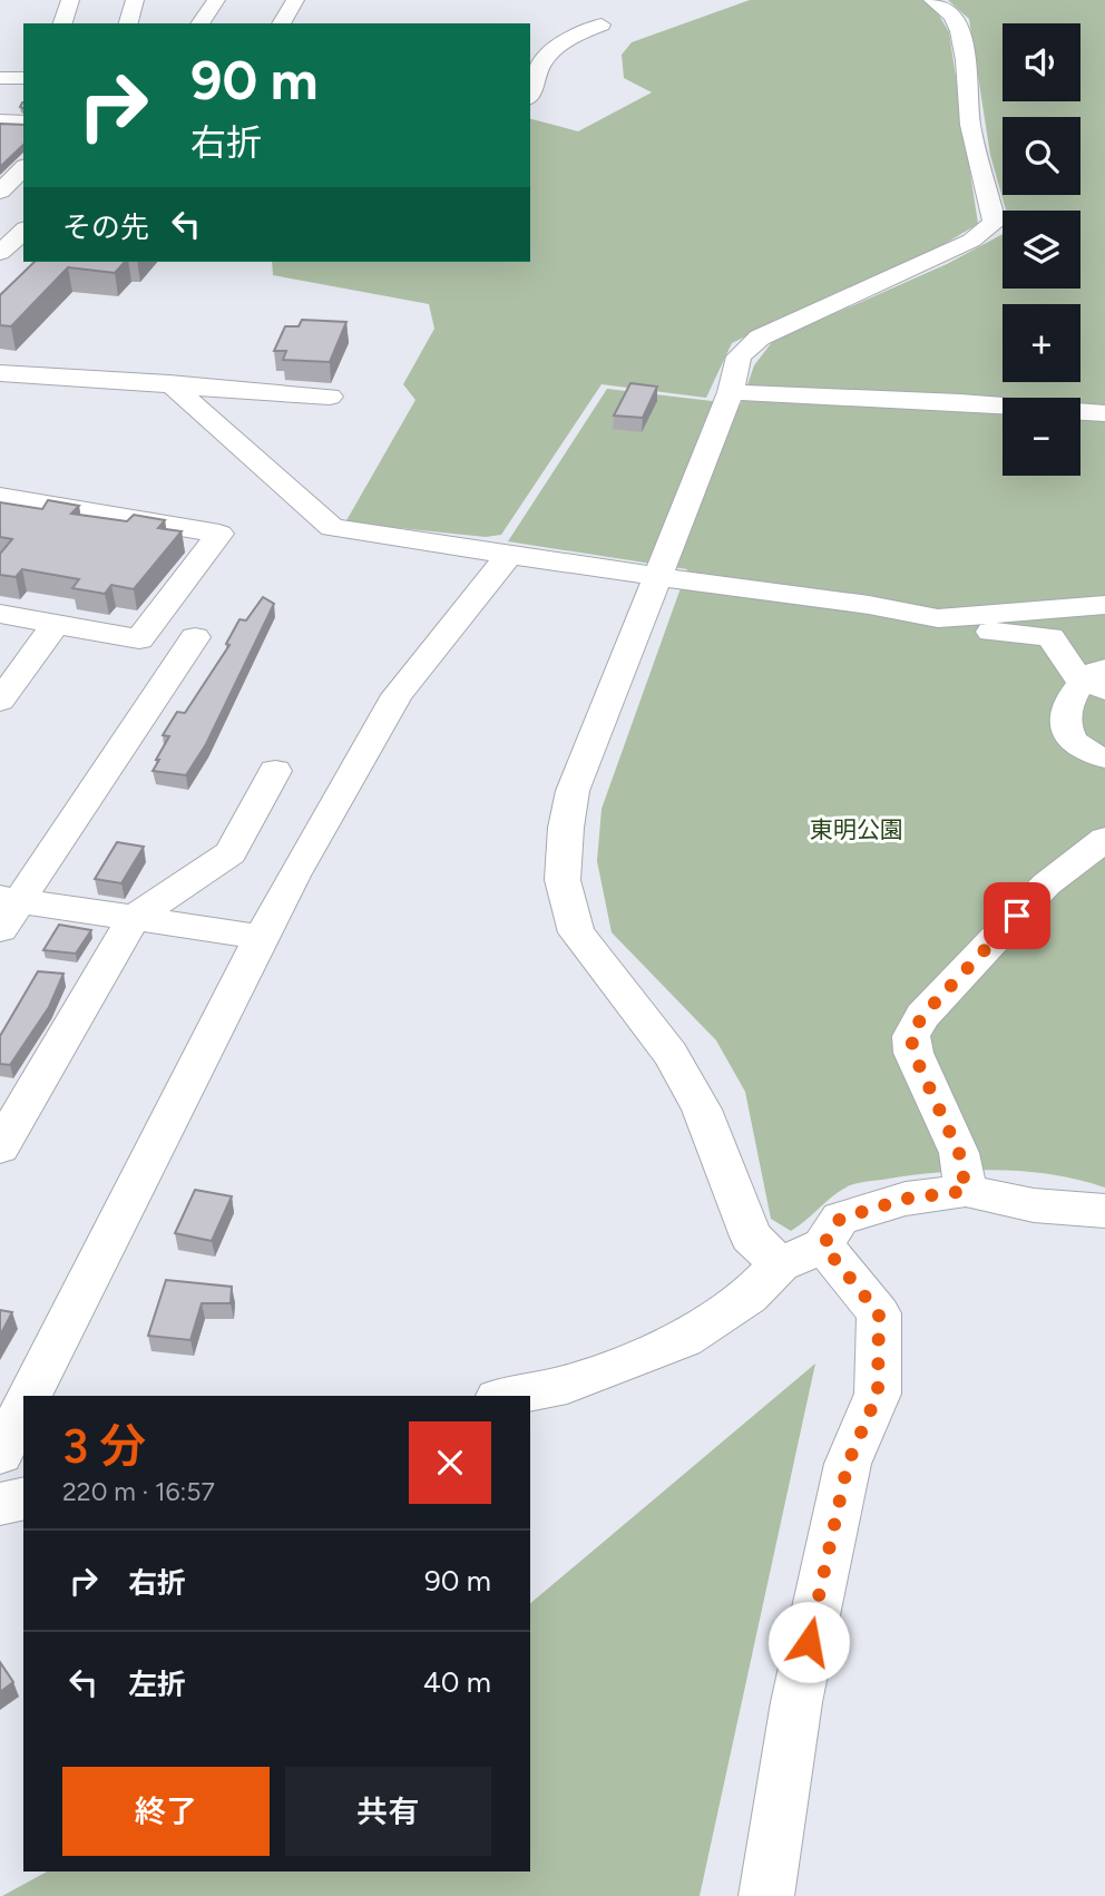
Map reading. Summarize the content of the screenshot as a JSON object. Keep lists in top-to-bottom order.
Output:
{
  "parks": ["東明公園"],
  "page": {
    "map_buttons": ["+", "−"],
    "turn": ["90 m", "右折"],
    "then": "その先",
    "heading": ["3 分", "220 m · 16:57"],
    "list": [
      {
        "name": "右折",
        "value": "90 m"
      },
      {
        "name": "左折",
        "value": "40 m"
      }
    ],
    "buttons": ["終了", "共有"]
  }
}
